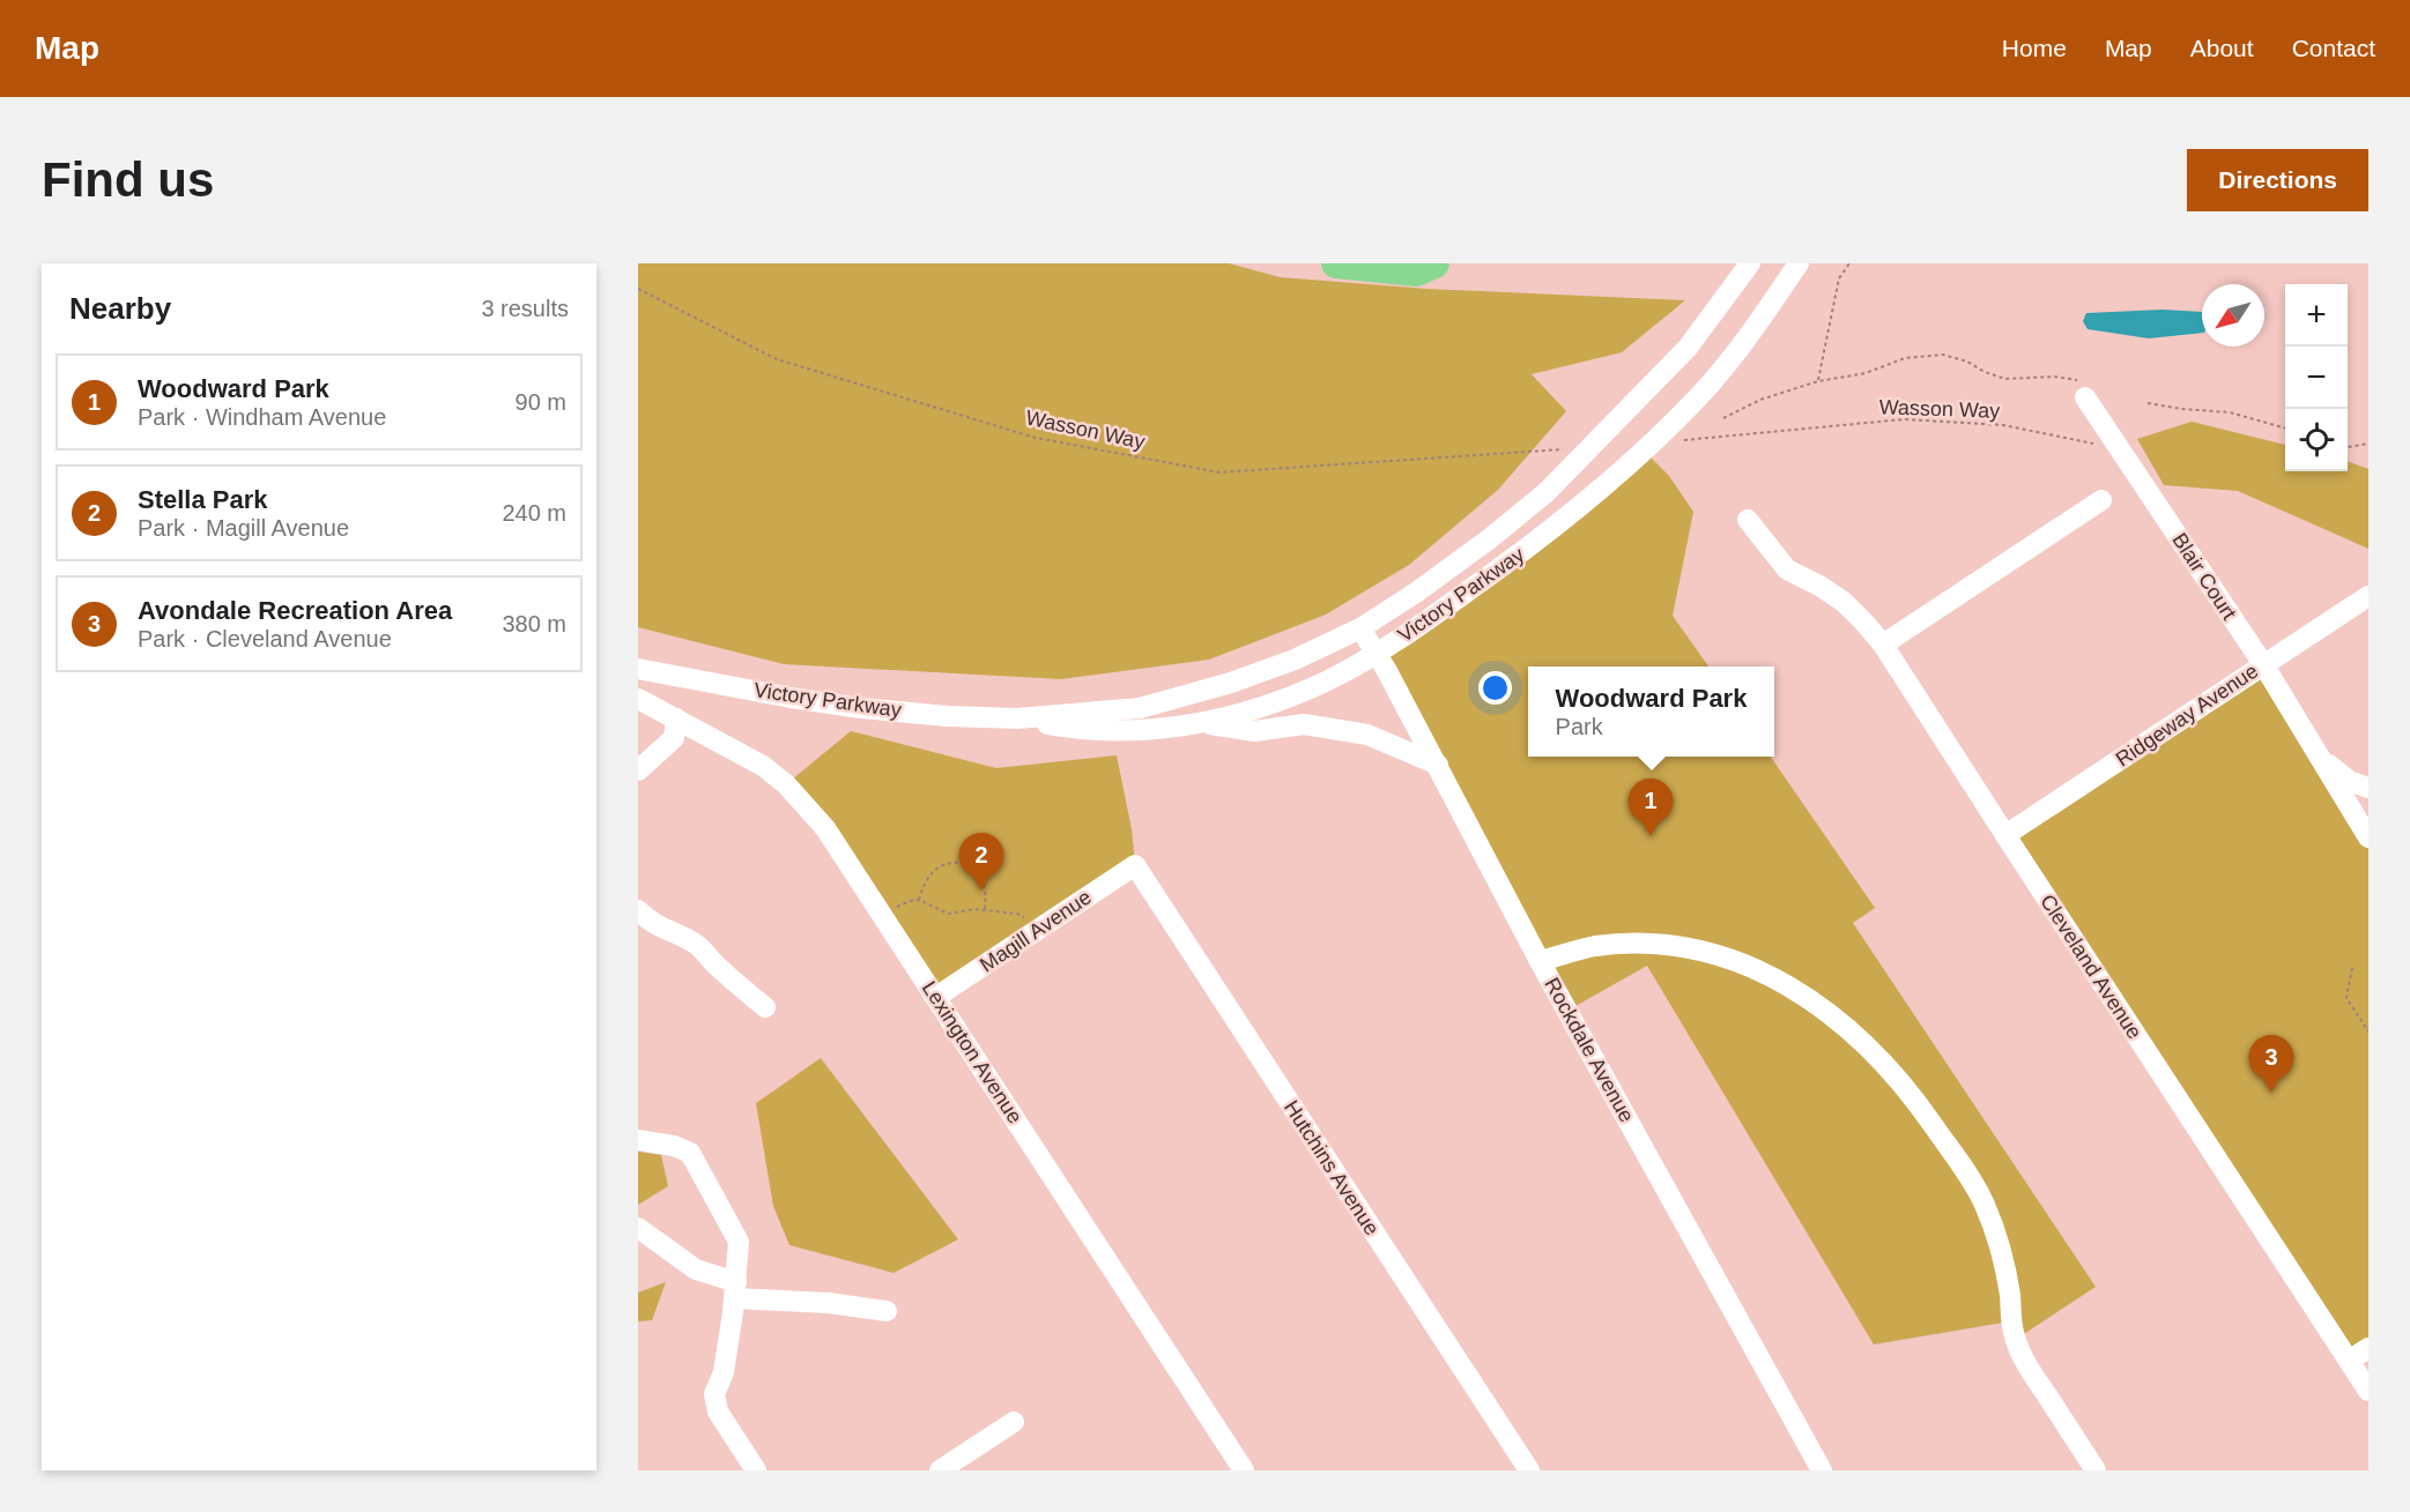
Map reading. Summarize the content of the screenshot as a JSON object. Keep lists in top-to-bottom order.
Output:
{
  "streets": {
    "street": [
      "Blair Court",
      "Victory Parkway",
      "Ridgeway Avenue",
      "Magill Avenue",
      "Cleveland Avenue",
      "Rockdale Avenue",
      "Lexington Avenue",
      "Hutchins Avenue"
    ],
    "path": ["Wasson Way"]
  },
  "crossings": [
    ["Wasson Way", "Blair Court"],
    ["Blair Court", "Ridgeway Avenue"],
    ["Victory Parkway", "Rockdale Avenue"],
    ["Ridgeway Avenue", "Cleveland Avenue"],
    ["Magill Avenue", "Lexington Avenue"],
    ["Magill Avenue", "Hutchins Avenue"]
  ],
  "north": "bottom left",
  "page": {
    "header": "Map",
    "nav": [
      "Home",
      "Map",
      "About",
      "Contact"
    ],
    "buttons": "Directions",
    "title": "Find us",
    "heading": ["Nearby", "3 results"],
    "map_buttons": ["+", "−"],
    "list": [
      {
        "mark": "1",
        "name": "Woodward Park",
        "note": "Park · Windham Avenue",
        "value": "90 m"
      },
      {
        "mark": "2",
        "name": "Stella Park",
        "note": "Park · Magill Avenue",
        "value": "240 m"
      },
      {
        "mark": "3",
        "name": "Avondale Recreation Area",
        "note": "Park · Cleveland Avenue",
        "value": "380 m"
      }
    ],
    "popup": ["Woodward Park", "Park"],
    "pins": ["1", "2", "3"]
  }
}
